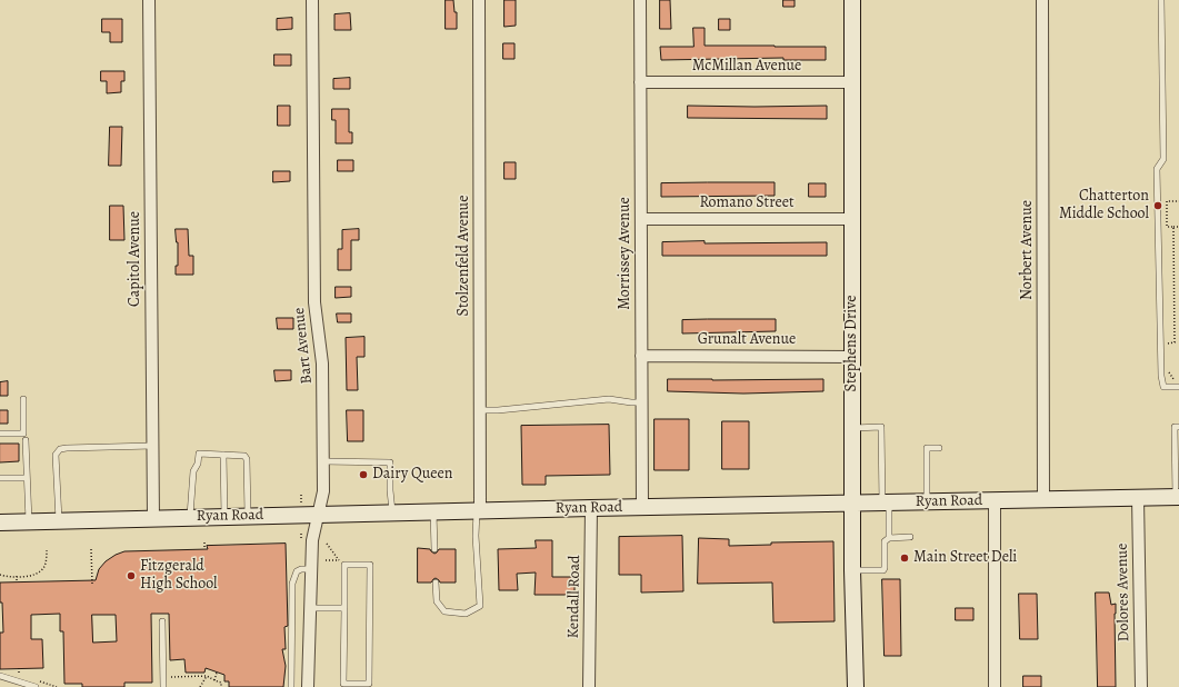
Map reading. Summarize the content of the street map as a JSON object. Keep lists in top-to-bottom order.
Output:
{
  "streets": {
    "main road": ["Stephens Drive", "Ryan Road"],
    "street": [
      "McMillan Avenue",
      "Romano Street",
      "Norbert Avenue",
      "Morrissey Avenue",
      "Stolzenfeld Avenue",
      "Capitol Avenue",
      "Grunalt Avenue",
      "Bart Avenue",
      "Dolores Avenue",
      "Kendall Road"
    ]
  },
  "crossings": [
    ["McMillan Avenue", "Morrissey Avenue"],
    ["McMillan Avenue", "Stephens Drive"],
    ["Romano Street", "Morrissey Avenue"],
    ["Romano Street", "Stephens Drive"],
    ["Norbert Avenue", "Ryan Road"],
    ["Morrissey Avenue", "Grunalt Avenue"],
    ["Morrissey Avenue", "Ryan Road"],
    ["Stolzenfeld Avenue", "Ryan Road"],
    ["Capitol Avenue", "Ryan Road"],
    ["Grunalt Avenue", "Stephens Drive"],
    ["Stephens Drive", "Ryan Road"],
    ["Bart Avenue", "Ryan Road"],
    ["Ryan Road", "Dolores Avenue"],
    ["Ryan Road", "Kendall Road"]
  ],
  "places": [
    "Chatterton Middle School",
    "Dairy Queen",
    "Main Street Deli",
    "Fitzgerald High School"
  ]
}
